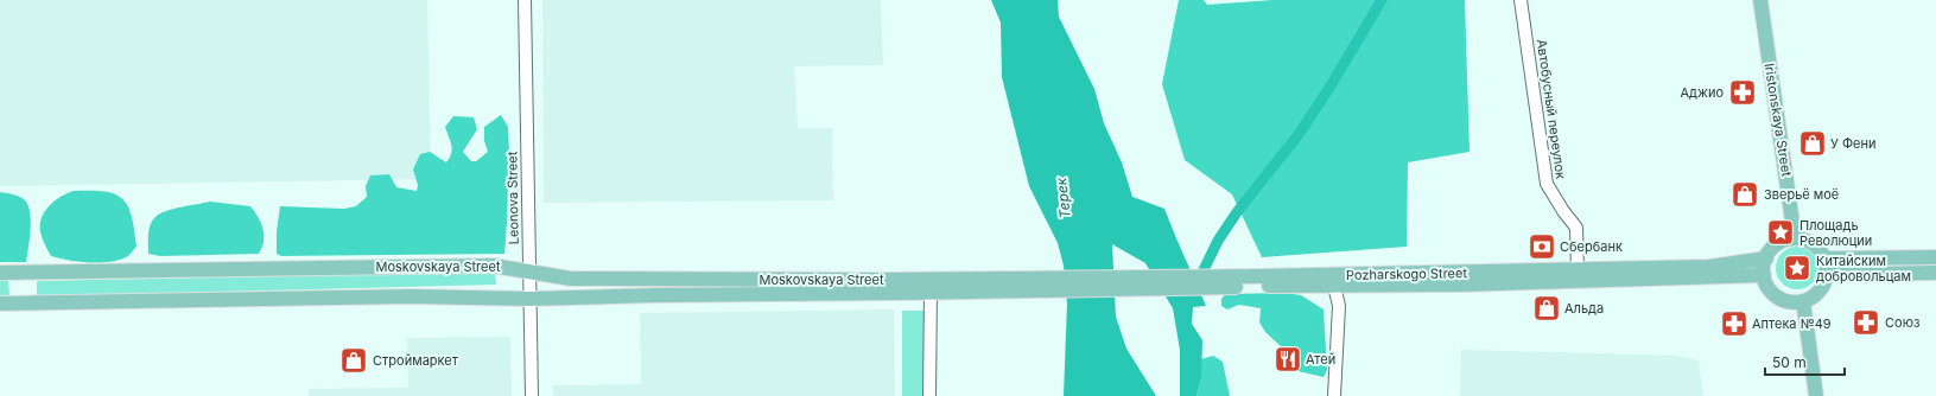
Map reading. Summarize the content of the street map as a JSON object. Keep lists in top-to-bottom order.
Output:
{
  "streets": {
    "main road": ["Iristonskaya Street", "Moskovskaya Street", "Pozharskogo Street"],
    "street": ["Автобусный переулок", "Leonova Street"]
  },
  "crossings": [
    ["Автобусный переулок", "Pozharskogo Street"],
    ["Iristonskaya Street", "Pozharskogo Street"],
    ["Leonova Street", "Moskovskaya Street"],
    ["Moskovskaya Street", "Pozharskogo Street"]
  ],
  "water": ["Терек"],
  "places": {
    "pharmacy": ["Аджио", "Союз", "Аптека №49"],
    "shop": [
      "У Фени",
      "Зверьё моё",
      "Альда",
      "Строймаркет"
    ],
    "place": ["Площадь Революции", "Китайским добровольцам"],
    "bank": ["Сбербанк"],
    "restaurant": ["Атей"]
  },
  "scale_bar": "50 m"
}
